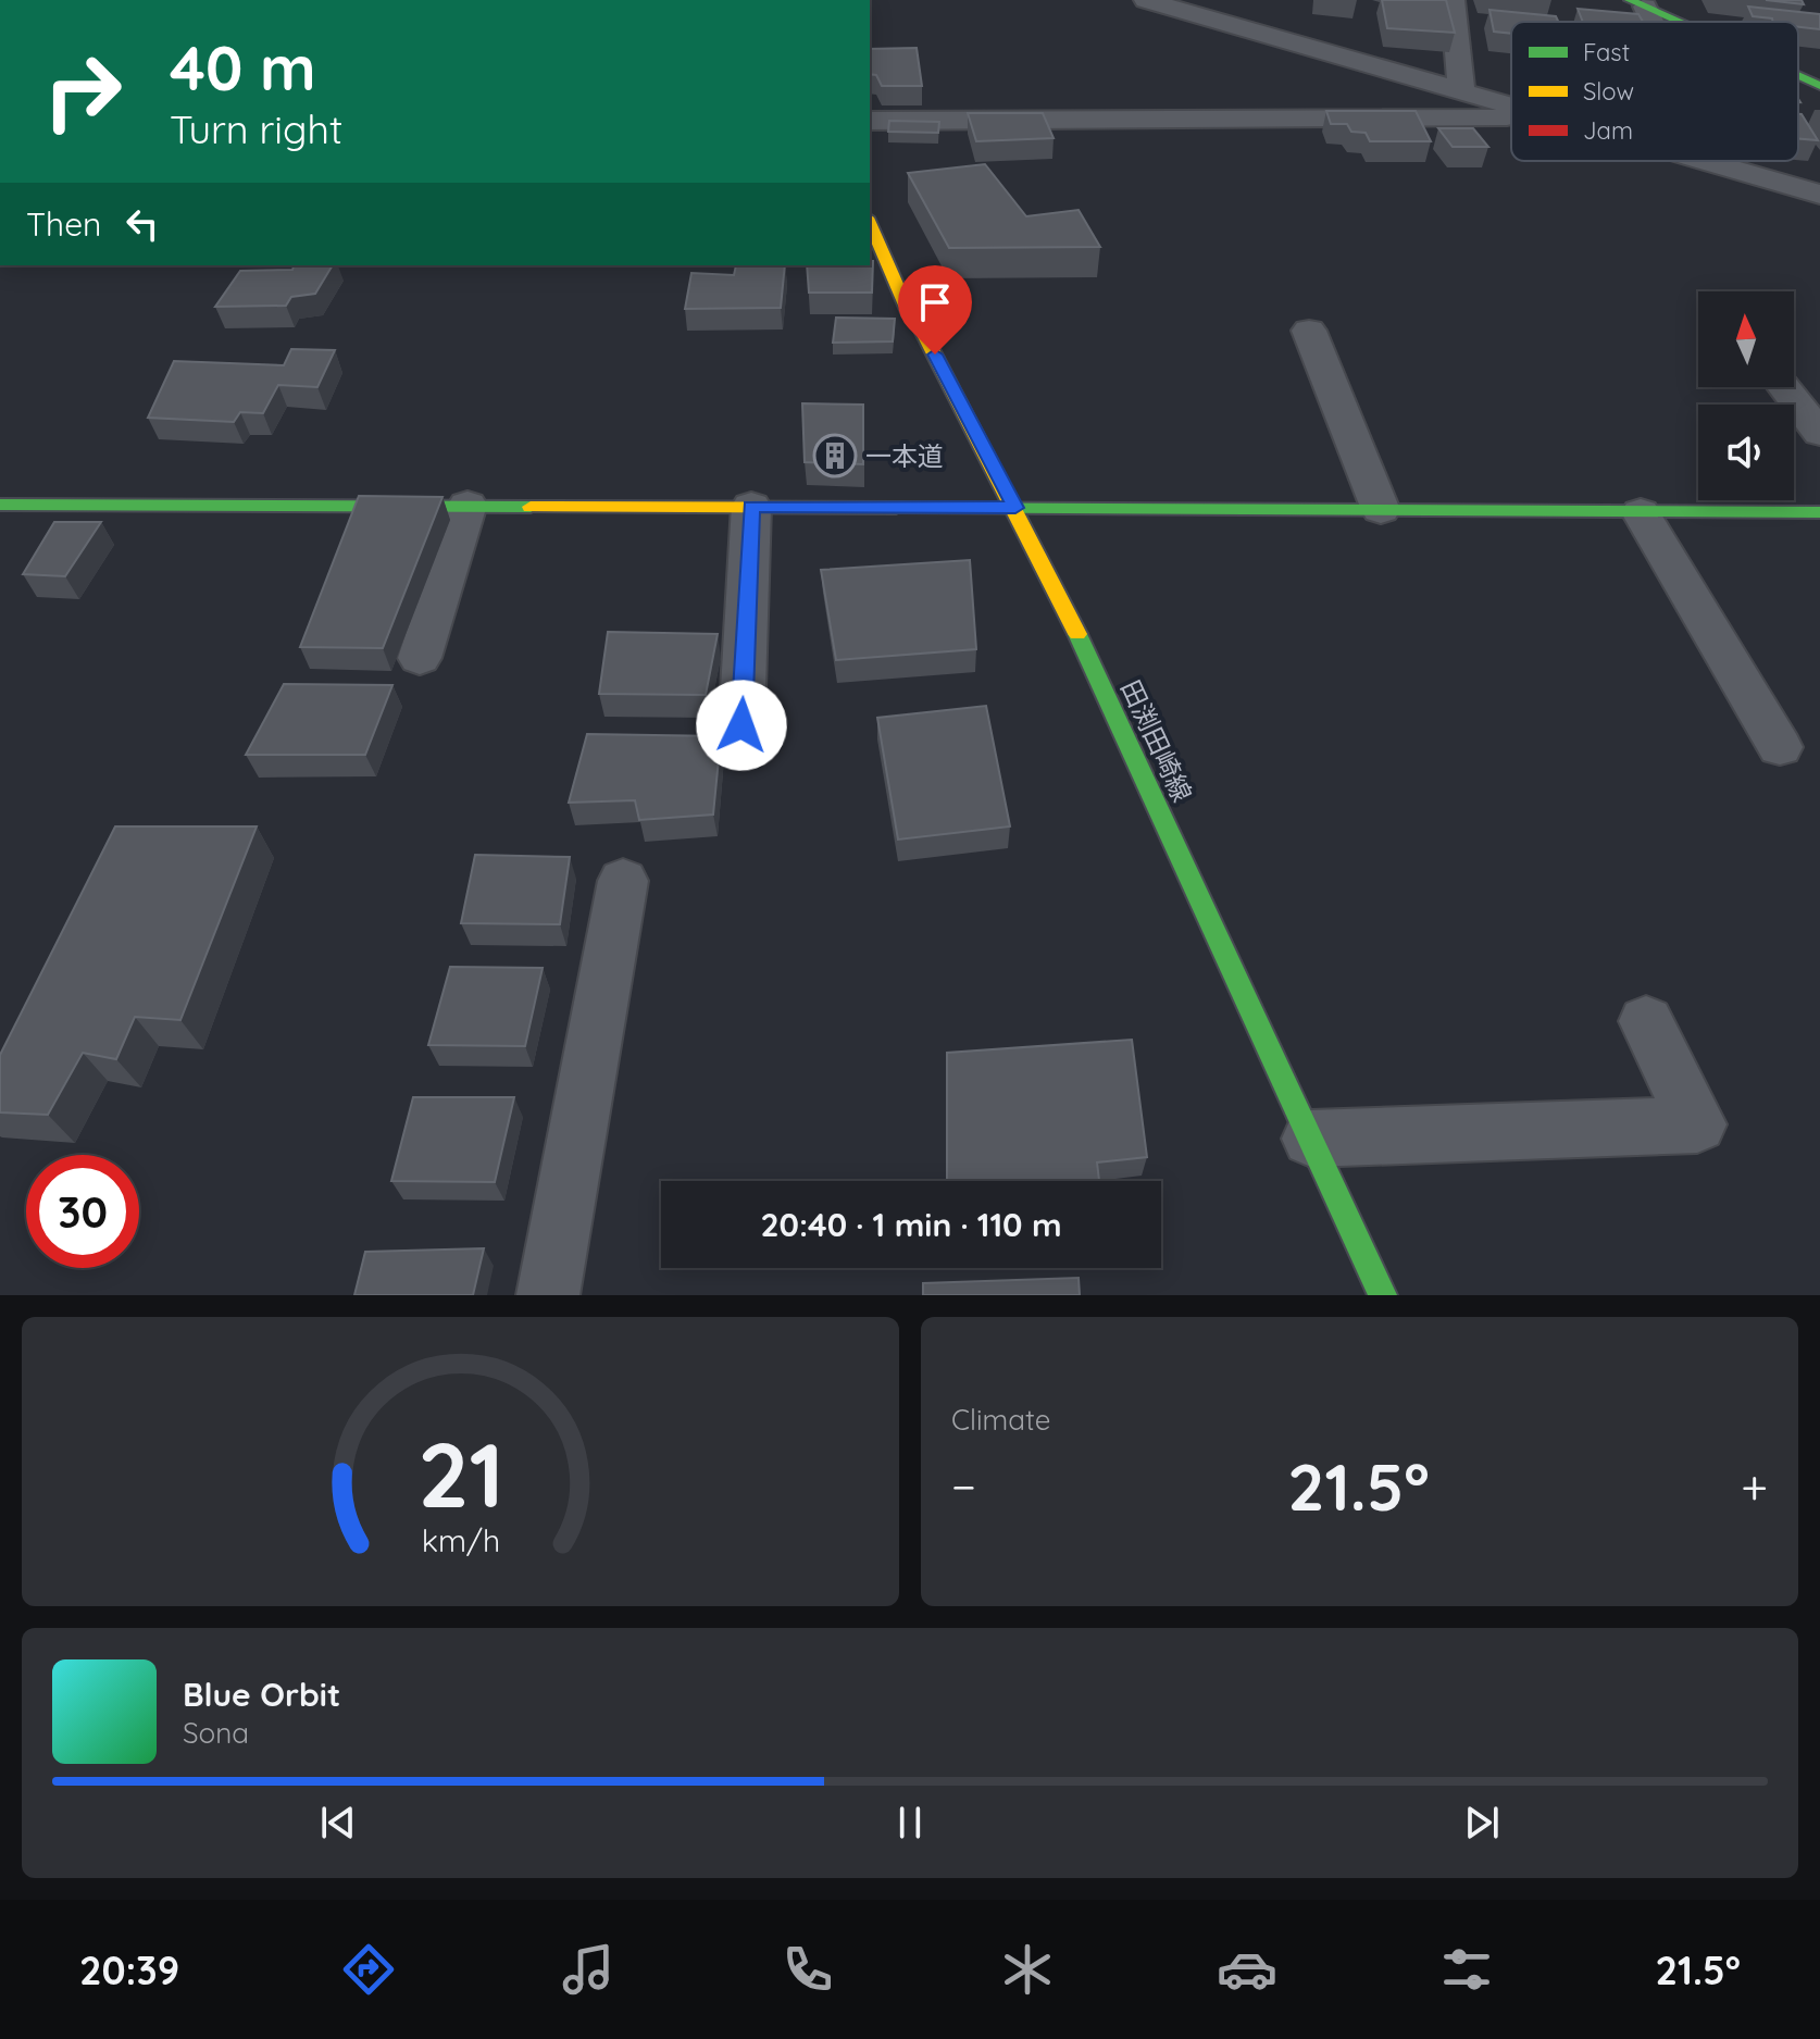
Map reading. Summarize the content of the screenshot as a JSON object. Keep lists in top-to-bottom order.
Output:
{
  "streets": {
    "street": ["田渕田崎線"]
  },
  "places": {
    "building": ["一本道"]
  },
  "legend": ["Fast", "Slow", "Jam"],
  "north": "top",
  "page": {
    "turn": ["40 m", "Turn right"],
    "then": "Then",
    "limit": "30",
    "trip": "20:40 · 1 min · 110 m",
    "tile": "Climate",
    "heat": ["−", "21.5°", "+"],
    "song": ["Blue Orbit", "Sona"],
    "tabs": ["20:39", "21.5°"],
    "gauge": ["21", "km/h"]
  }
}
